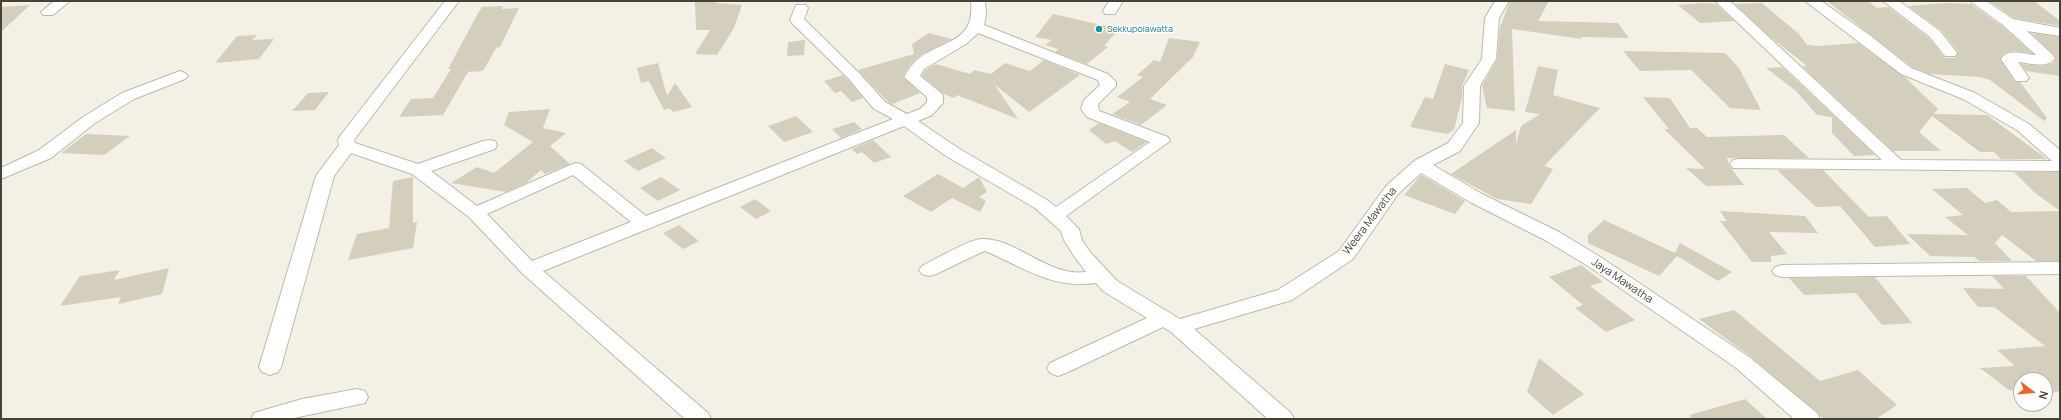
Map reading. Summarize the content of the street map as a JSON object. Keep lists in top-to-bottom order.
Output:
{
  "streets": {
    "street": ["Weera Mawatha", "Jaya Mawatha"]
  },
  "crossings": [
    ["Weera Mawatha", "Jaya Mawatha"]
  ],
  "places": ["Sekkupolawatta"],
  "north": "right"
}
